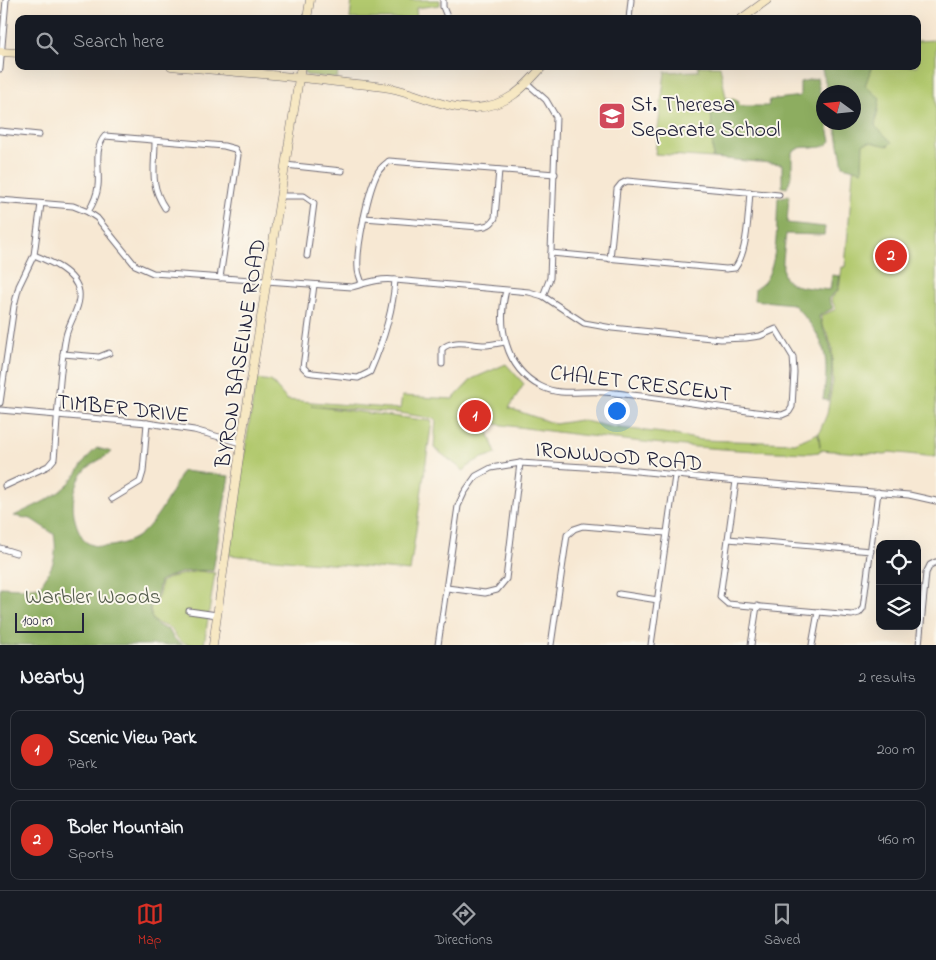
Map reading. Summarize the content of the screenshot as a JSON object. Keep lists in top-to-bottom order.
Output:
{
  "streets": {
    "main road": ["BYRON BASELINE ROAD"],
    "street": ["CHALET CRESCENT", "TIMBER DRIVE", "IRONWOOD ROAD"]
  },
  "crossings": [
    ["BYRON BASELINE ROAD", "TIMBER DRIVE"]
  ],
  "parks": ["Warbler Woods"],
  "places": {
    "school or university": ["St. Theresa Separate School"]
  },
  "scale_bar": "100 m",
  "north": "left",
  "page": {
    "search": "Search here",
    "pins": ["2", "1"],
    "scale": "100 m",
    "heading": ["Nearby", "2 results"],
    "list": [
      {
        "mark": "1",
        "name": "Scenic View Park",
        "note": "Park",
        "value": "200 m"
      },
      {
        "mark": "2",
        "name": "Boler Mountain",
        "note": "Sports",
        "value": "460 m"
      }
    ],
    "nav": ["Map", "Directions", "Saved"]
  }
}
